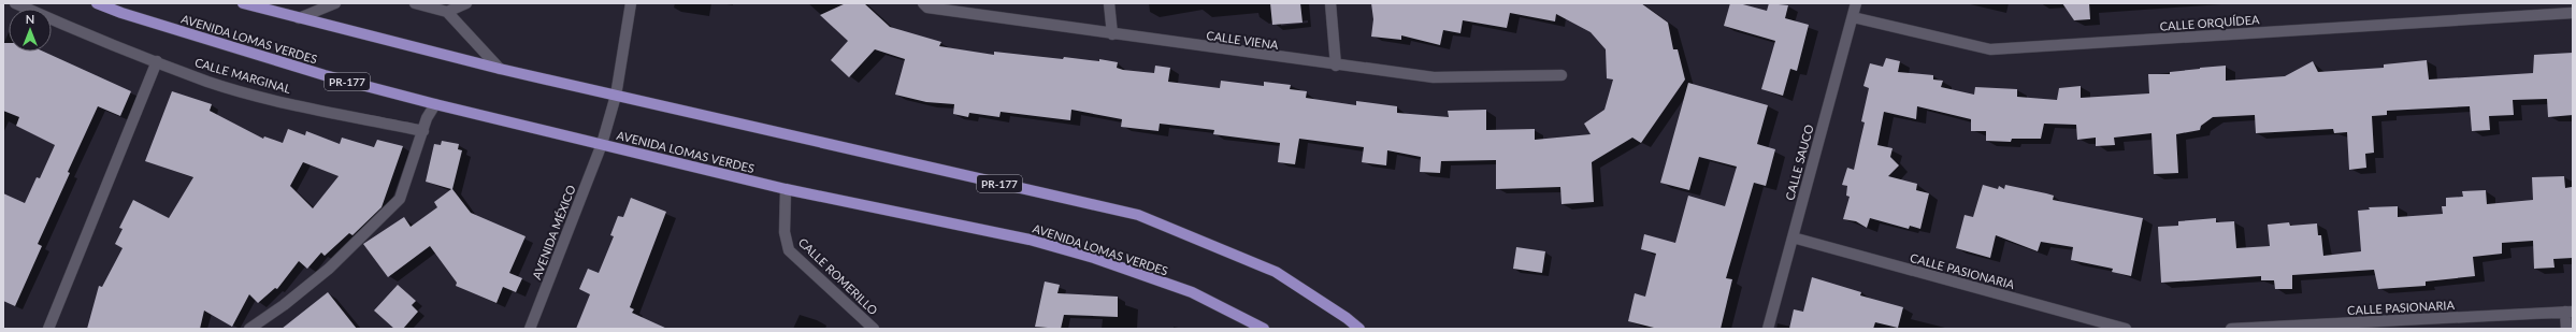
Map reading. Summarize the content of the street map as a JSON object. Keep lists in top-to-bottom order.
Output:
{
  "streets": {
    "main road": ["AVENIDA LOMAS VERDES", "PR-177"],
    "street": [
      "CALLE ORQUÍDEA",
      "CALLE VIENA",
      "CALLE MARGINAL",
      "CALLE SAUCO",
      "AVENIDA MÉXICO",
      "CALLE PASIONARIA",
      "CALLE ROMERILLO"
    ]
  },
  "crossings": [
    ["CALLE ORQUÍDEA", "CALLE SAUCO"],
    ["AVENIDA LOMAS VERDES", "AVENIDA MÉXICO"],
    ["AVENIDA LOMAS VERDES", "CALLE ROMERILLO"],
    ["PR-177", "AVENIDA MÉXICO"],
    ["CALLE SAUCO", "CALLE PASIONARIA"]
  ],
  "north": "top"
}
